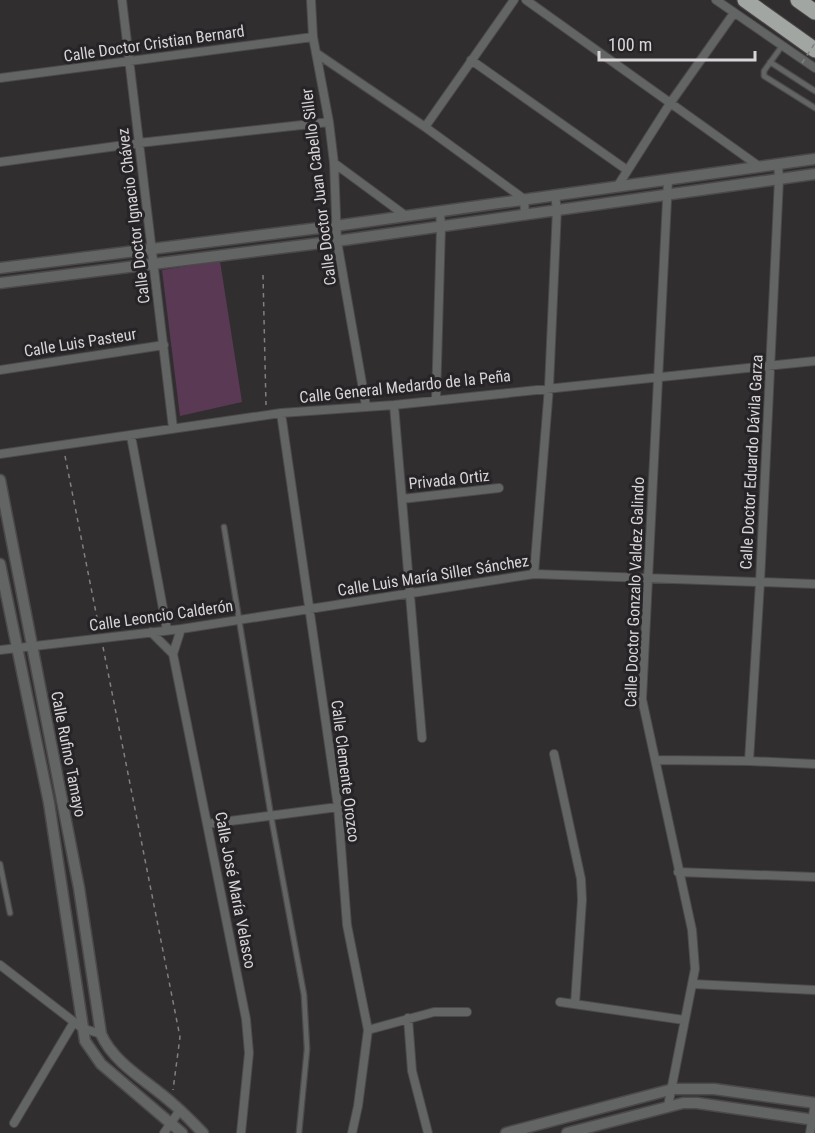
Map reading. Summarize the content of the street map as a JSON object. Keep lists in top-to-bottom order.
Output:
{
  "streets": {
    "street": [
      "Calle Doctor Cristian Bernard",
      "Calle Doctor Juan Cabello Siller",
      "Calle Doctor Ignacio Chávez",
      "Calle Luis Pasteur",
      "Calle General Medardo de la Peña",
      "Calle Doctor Eduardo Dávila Garza",
      "Privada Ortiz",
      "Calle Luis María Siller Sánchez",
      "Calle Doctor Gonzalo Valdez Galindo",
      "Calle Leoncio Calderón",
      "Calle Rufino Tamayo",
      "Calle Clemente Orozco",
      "Calle José María Velasco"
    ]
  },
  "crossings": [
    ["Calle Doctor Cristian Bernard", "Calle Doctor Juan Cabello Siller"],
    ["Calle Doctor Cristian Bernard", "Calle Doctor Ignacio Chávez"],
    ["Calle Doctor Juan Cabello Siller", "Calle General Medardo de la Peña"],
    ["Calle Doctor Ignacio Chávez", "Calle Luis Pasteur"],
    ["Calle Doctor Ignacio Chávez", "Calle General Medardo de la Peña"],
    ["Calle General Medardo de la Peña", "Calle Doctor Eduardo Dávila Garza"],
    ["Calle General Medardo de la Peña", "Calle Doctor Gonzalo Valdez Galindo"],
    ["Calle General Medardo de la Peña", "Calle Clemente Orozco"],
    ["Calle Doctor Eduardo Dávila Garza", "Calle Luis María Siller Sánchez"],
    ["Calle Luis María Siller Sánchez", "Calle Doctor Gonzalo Valdez Galindo"],
    ["Calle Luis María Siller Sánchez", "Calle Leoncio Calderón"],
    ["Calle Luis María Siller Sánchez", "Calle Clemente Orozco"],
    ["Calle Leoncio Calderón", "Calle Rufino Tamayo"],
    ["Calle Leoncio Calderón", "Calle Clemente Orozco"],
    ["Calle Leoncio Calderón", "Calle José María Velasco"]
  ],
  "scale_bar": "100 m"
}
